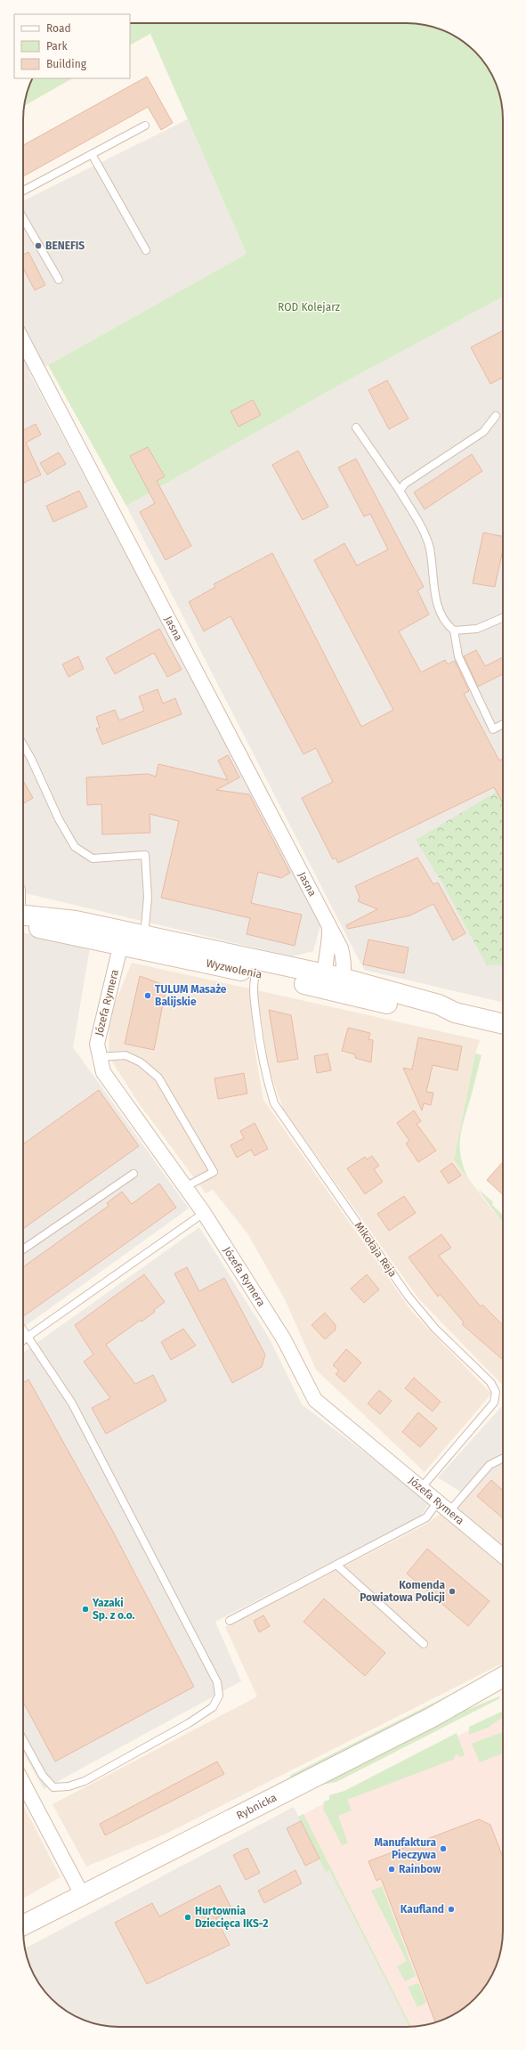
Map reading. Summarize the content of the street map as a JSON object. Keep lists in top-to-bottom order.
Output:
{
  "streets": {
    "street": [
      "Jasna",
      "Wyzwolenia",
      "Józefa Rymera",
      "Rybnicka"
    ],
    "lane": ["Mikołaja Reja"]
  },
  "crossings": [
    ["Jasna", "Wyzwolenia"],
    ["Wyzwolenia", "Józefa Rymera"],
    ["Wyzwolenia", "Mikołaja Reja"],
    ["Józefa Rymera", "Mikołaja Reja"]
  ],
  "parks": ["ROD Kolejarz"],
  "places": [
    "BENEFIS",
    "TULUM Masaże Balijskie",
    "Komenda Powiatowa Policji",
    "Yazaki Sp. z o.o.",
    "Manufaktura Pieczywa",
    "Rainbow",
    "Kaufland",
    "Hurtownia Dziecięca IKS-2"
  ],
  "legend": ["Road", "Park", "Building"]
}
